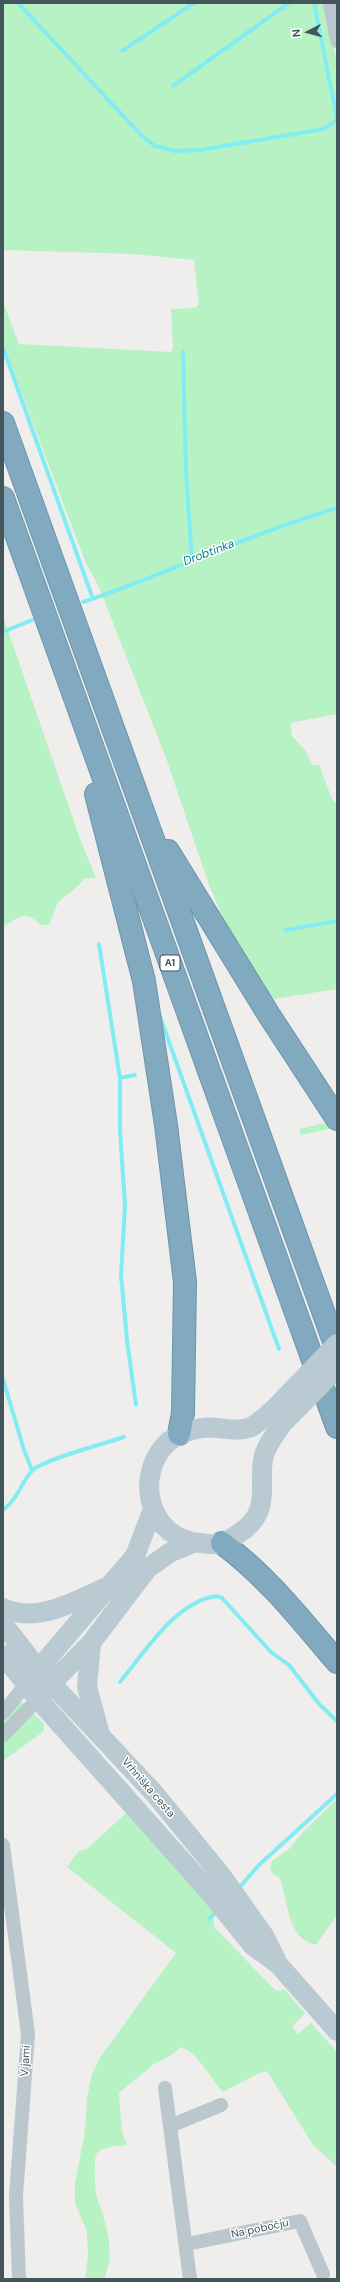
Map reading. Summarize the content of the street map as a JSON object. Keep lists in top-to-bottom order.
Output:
{
  "streets": {
    "highway": ["A1"],
    "main road": ["Vrhniška cesta"],
    "street": ["V jami", "Na pobočju"]
  },
  "water": ["Drobtinka"],
  "north": "left"
}
